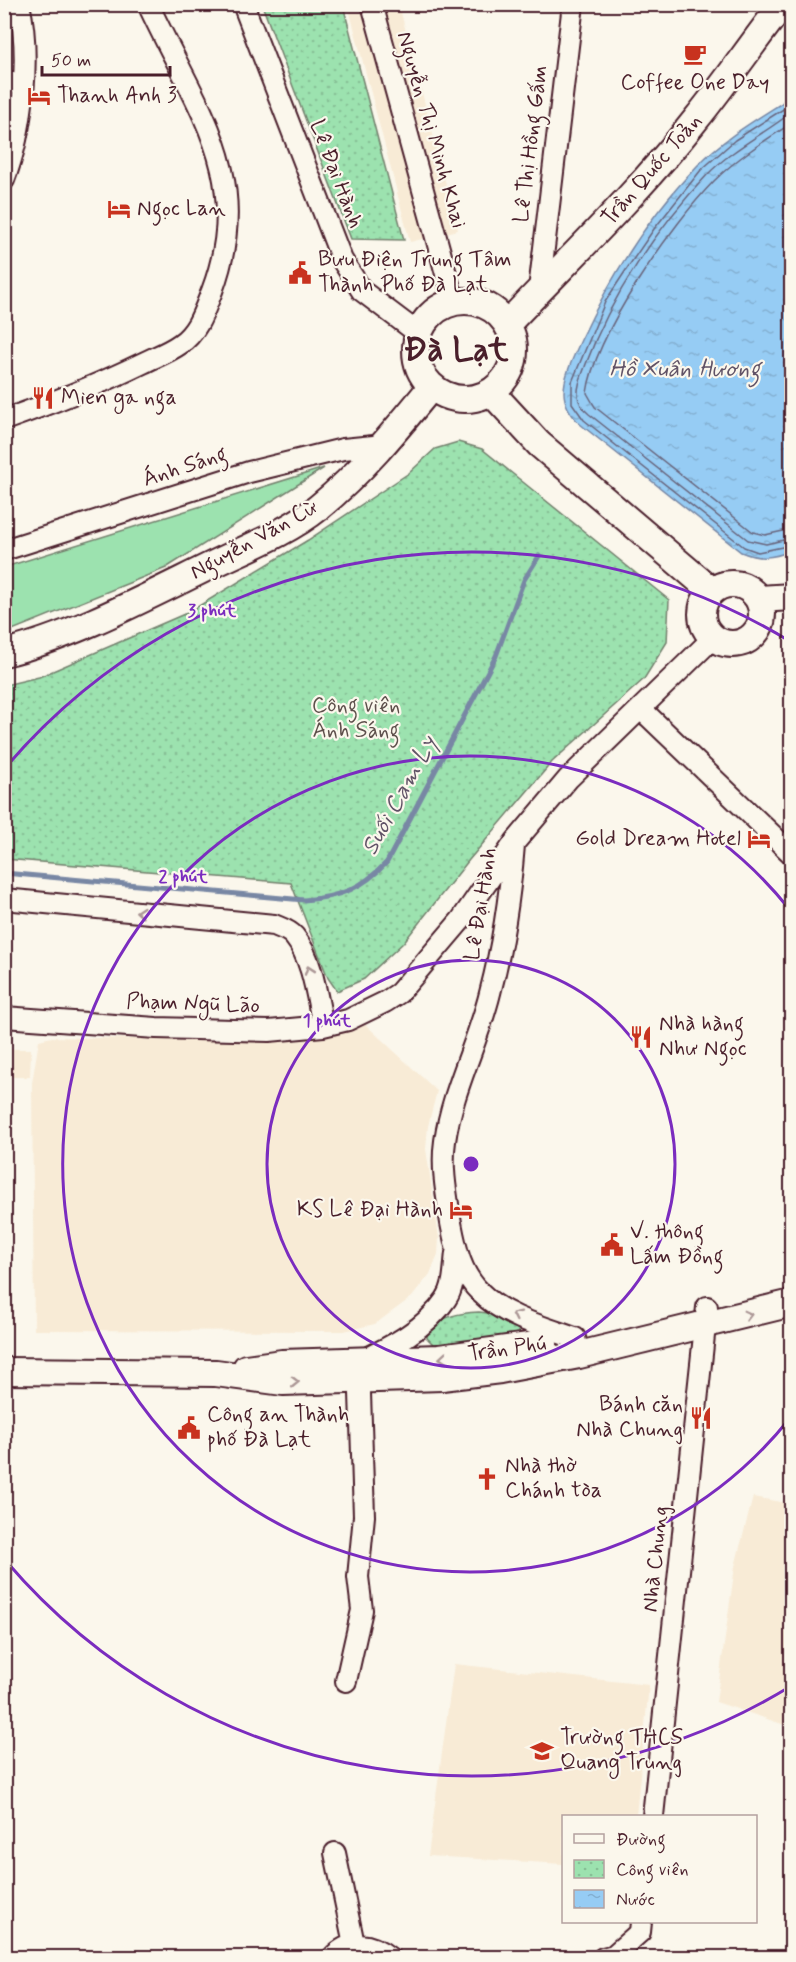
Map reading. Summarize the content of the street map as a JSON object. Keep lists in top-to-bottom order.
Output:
{
  "streets": {
    "main road": ["Trần Quốc Toản", "Nguyễn Văn Cừ", "Trần Phú"],
    "street": [
      "Nguyễn Thị Minh Khai",
      "Lê Thị Hồng Gấm",
      "Lê Đại Hành",
      "Ánh Sáng",
      "Phạm Ngũ Lão",
      "Nhà Chung"
    ]
  },
  "crossings": [
    ["Nguyễn Thị Minh Khai", "Trần Quốc Toản"],
    ["Nguyễn Thị Minh Khai", "Lê Đại Hành"],
    ["Nguyễn Thị Minh Khai", "Nguyễn Văn Cừ"],
    ["Lê Thị Hồng Gấm", "Trần Quốc Toản"],
    ["Trần Quốc Toản", "Lê Đại Hành"],
    ["Trần Quốc Toản", "Nguyễn Văn Cừ"],
    ["Lê Đại Hành", "Nguyễn Văn Cừ"],
    ["Lê Đại Hành", "Phạm Ngũ Lão"],
    ["Lê Đại Hành", "Trần Phú"],
    ["Ánh Sáng", "Nguyễn Văn Cừ"],
    ["Trần Phú", "Nhà Chung"]
  ],
  "districts": ["Đà Lạt"],
  "water": ["Hồ Xuân Hương", "Suối Cam Ly"],
  "parks": ["Công viên Ánh Sáng"],
  "places": {
    "cafe": ["Coffee One Day"],
    "hotel": [
      "Thanh Anh 3",
      "Ngọc Lan",
      "Gold Dream Hotel",
      "KS Lê Đại Hành"
    ],
    "public building": ["Bưu Điện Trung Tâm Thành Phố Đà Lạt", "V. thông Lấm Đồng", "Công an Thành phố Đà Lạt"],
    "restaurant": ["Mien ga nga", "Nhà hàng Như Ngọc", "Bánh căn Nhà Chung"],
    "church": ["Nhà thờ Chánh tòa"],
    "school or university": ["Trường THCS Quang Trung"]
  },
  "legend": ["Đường", "Công viên", "Nước"],
  "scale_bar": "50 m",
  "rings": ["3 phút", "2 phút", "1 phút"]
}
